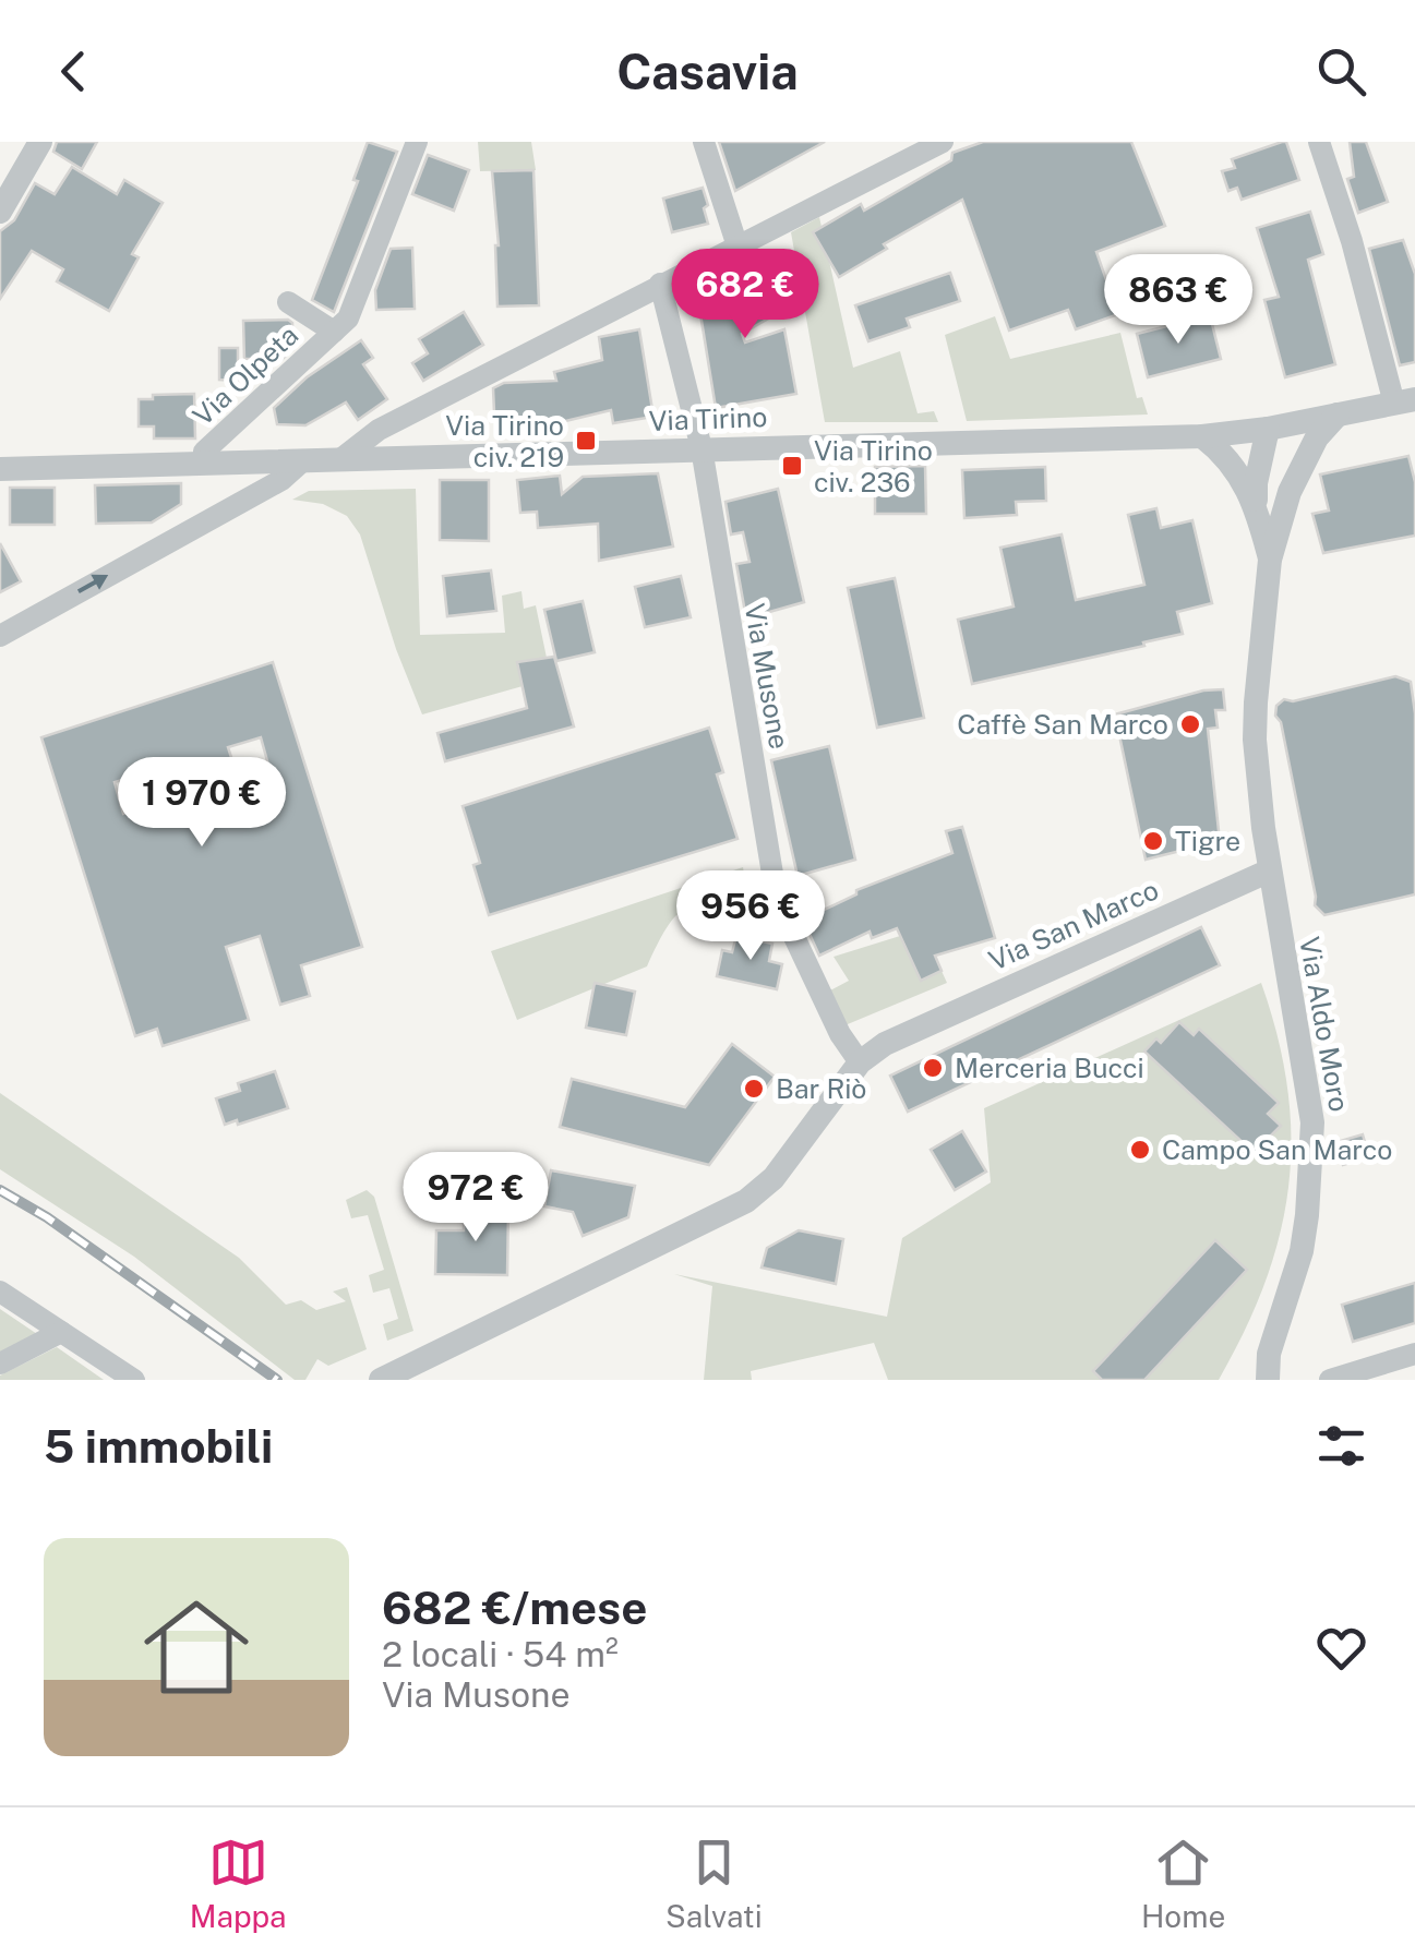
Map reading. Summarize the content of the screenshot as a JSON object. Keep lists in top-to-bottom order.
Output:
{
  "streets": {
    "street": [
      "Via Olpeta",
      "Via Tirino",
      "Via Musone",
      "Via San Marco",
      "Via Aldo Moro"
    ]
  },
  "crossings": [
    ["Via Olpeta", "Via Tirino"],
    ["Via Tirino", "Via Musone"],
    ["Via Musone", "Via San Marco"],
    ["Via San Marco", "Via Aldo Moro"]
  ],
  "places": {
    "transit": ["Via Tirino civ. 219", "Via Tirino civ. 236"],
    "other": [
      "Caffè San Marco",
      "Tigre",
      "Merceria Bucci",
      "Bar Riò",
      "Campo San Marco"
    ]
  },
  "page": {
    "header": "Casavia",
    "price": [
      "682 €",
      "863 €",
      "1 970 €",
      "956 €",
      "972 €"
    ],
    "heading": "5 immobili",
    "list": [
      {
        "name": "682 €/mese",
        "note": "2 locali · 54 m² · Via Musone"
      }
    ],
    "tabs": ["Mappa", "Salvati", "Home"]
  }
}
